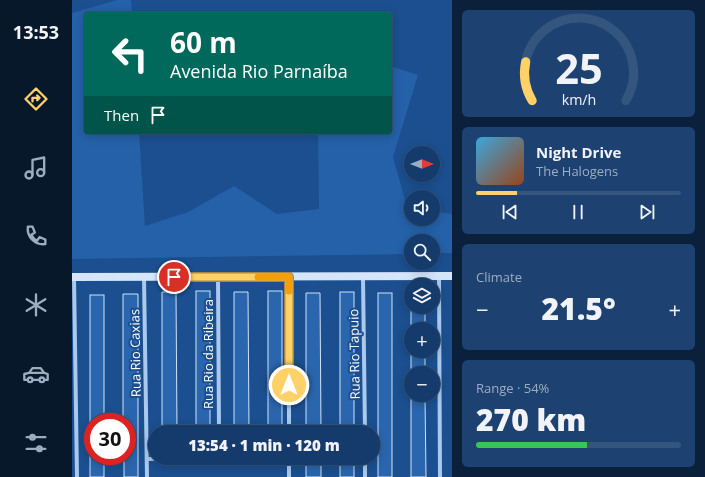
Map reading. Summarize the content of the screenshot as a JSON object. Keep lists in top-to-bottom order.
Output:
{
  "streets": {
    "street": ["Rua Rio Caxias", "Rua Rio da Ribeira", "Rua Rio Tapuio"]
  },
  "north": "right",
  "page": {
    "tabs": "13:53",
    "turn": ["60 m", "Avenida Rio Parnaíba"],
    "then": "Then",
    "song": ["Night Drive", "The Halogens"],
    "map_buttons": ["+", "−"],
    "tile": [
      "Climate",
      ["Range · 54%", "270 km"]
    ],
    "heat": ["−", "21.5°", "+"],
    "limit": "30",
    "trip": "13:54 · 1 min · 120 m",
    "gauge": ["25", "km/h"]
  }
}
